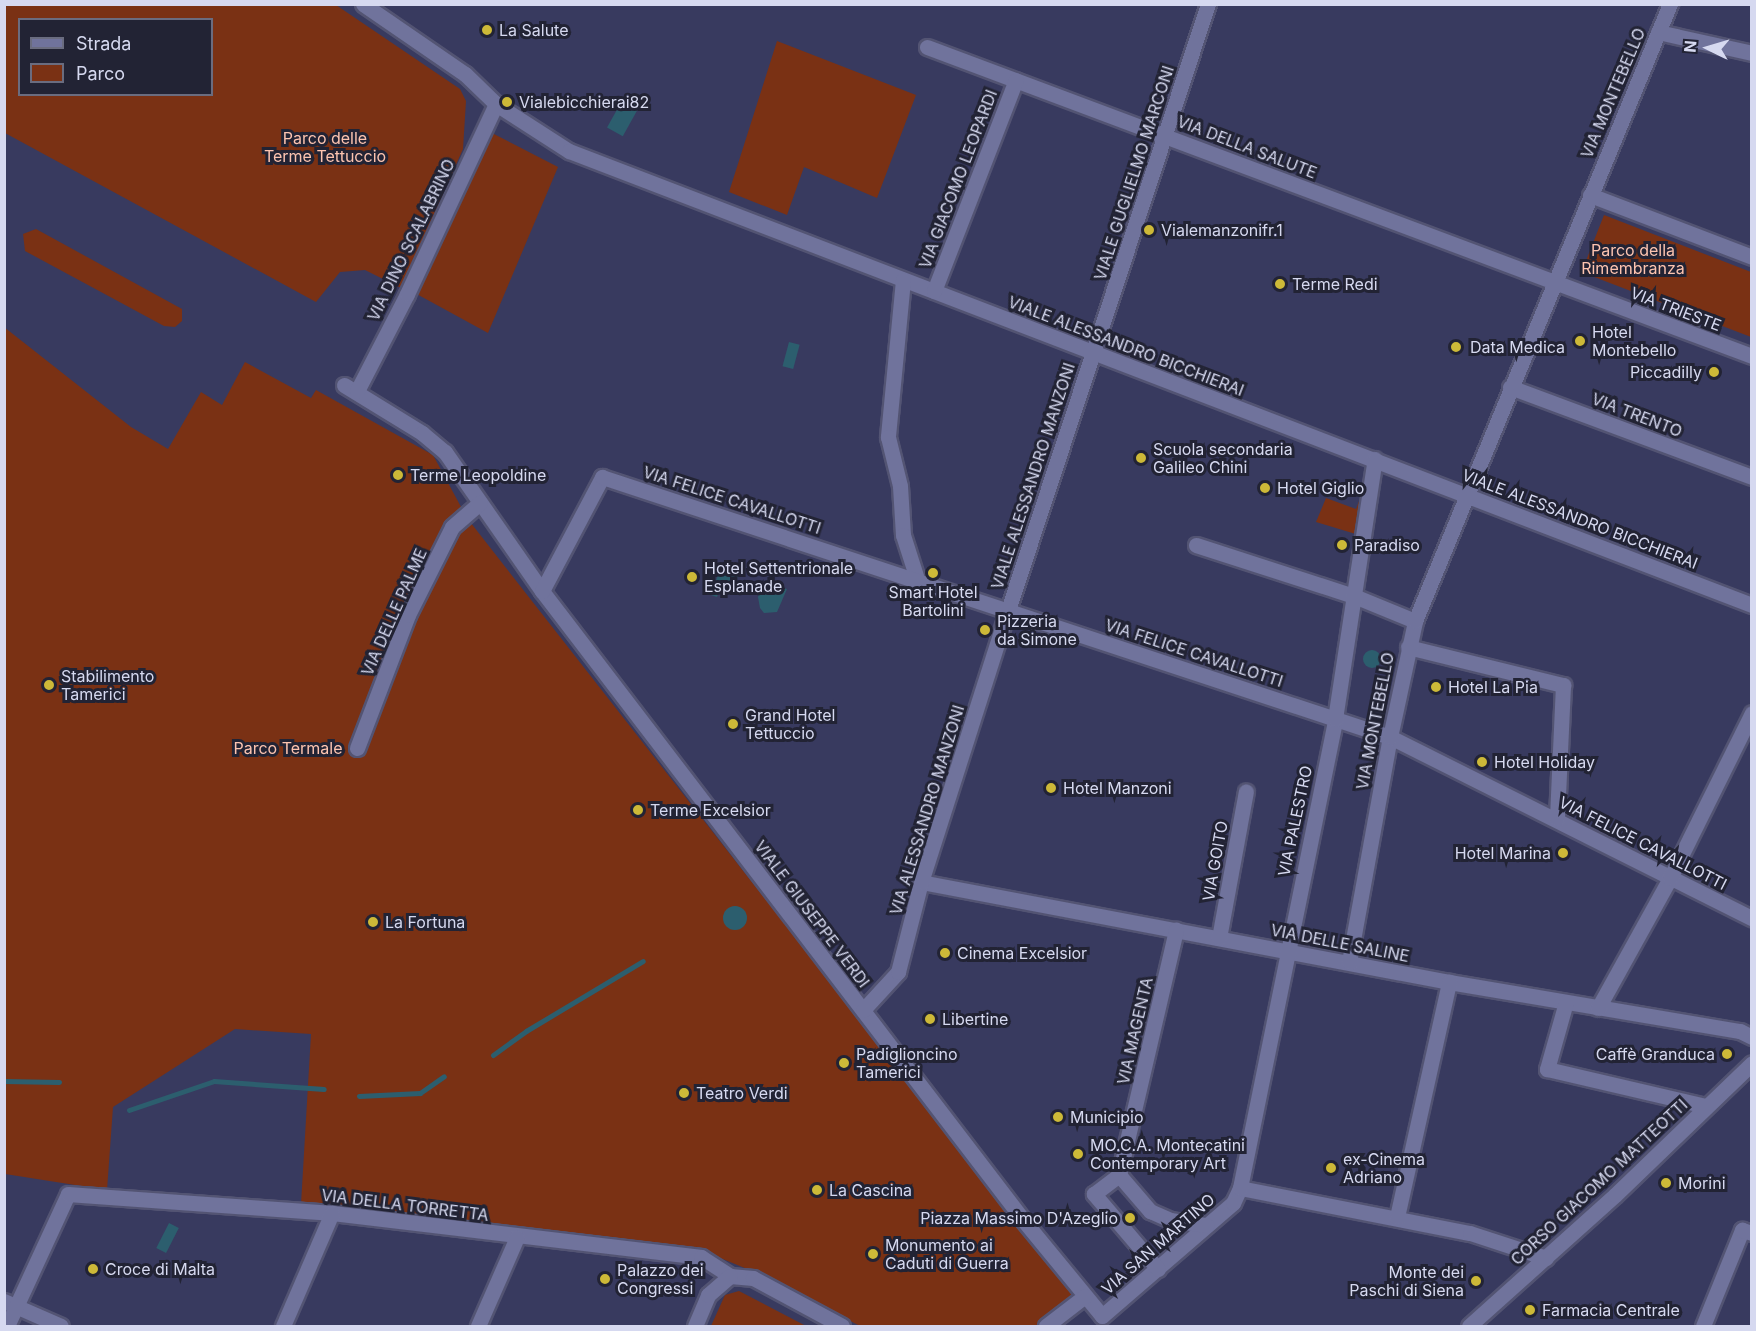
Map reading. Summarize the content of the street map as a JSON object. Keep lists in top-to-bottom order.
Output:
{
  "streets": {
    "street": [
      "VIA MONTEBELLO",
      "VIA DELLA SALUTE",
      "VIALE GUGLIELMO MARCONI",
      "VIA GIACOMO LEOPARDI",
      "VIA DINO SCALABRINO",
      "VIA TRIESTE",
      "VIALE ALESSANDRO BICCHIERAI",
      "VIA TRENTO",
      "VIALE ALESSANDRO MANZONI",
      "VIA FELICE CAVALLOTTI",
      "VIA DELLE PALME",
      "VIA ALESSANDRO MANZONI",
      "VIA PALESTRO",
      "VIA GOITO",
      "VIALE GIUSEPPE VERDI",
      "VIA DELLE SALINE",
      "VIA MAGENTA",
      "CORSO GIACOMO MATTEOTTI",
      "VIA DELLA TORRETTA",
      "VIA SAN MARTINO"
    ]
  },
  "crossings": [
    ["VIA MONTEBELLO", "VIA DELLA SALUTE"],
    ["VIA MONTEBELLO", "VIA TRIESTE"],
    ["VIA MONTEBELLO", "VIALE ALESSANDRO BICCHIERAI"],
    ["VIA MONTEBELLO", "VIA TRENTO"],
    ["VIA MONTEBELLO", "VIA FELICE CAVALLOTTI"],
    ["VIA MONTEBELLO", "VIA DELLE SALINE"],
    ["VIA DELLA SALUTE", "VIALE GUGLIELMO MARCONI"],
    ["VIA DELLA SALUTE", "VIA GIACOMO LEOPARDI"],
    ["VIA DELLA SALUTE", "VIA TRIESTE"],
    ["VIALE GUGLIELMO MARCONI", "VIALE ALESSANDRO BICCHIERAI"],
    ["VIALE GUGLIELMO MARCONI", "VIALE ALESSANDRO MANZONI"],
    ["VIA GIACOMO LEOPARDI", "VIALE ALESSANDRO BICCHIERAI"],
    ["VIA DINO SCALABRINO", "VIALE ALESSANDRO BICCHIERAI"],
    ["VIA DINO SCALABRINO", "VIALE GIUSEPPE VERDI"],
    ["VIALE ALESSANDRO BICCHIERAI", "VIALE ALESSANDRO MANZONI"],
    ["VIALE ALESSANDRO BICCHIERAI", "VIA PALESTRO"],
    ["VIALE ALESSANDRO MANZONI", "VIA FELICE CAVALLOTTI"],
    ["VIALE ALESSANDRO MANZONI", "VIA ALESSANDRO MANZONI"],
    ["VIA FELICE CAVALLOTTI", "VIA ALESSANDRO MANZONI"],
    ["VIA FELICE CAVALLOTTI", "VIA PALESTRO"],
    ["VIA FELICE CAVALLOTTI", "VIALE GIUSEPPE VERDI"],
    ["VIA DELLE PALME", "VIALE GIUSEPPE VERDI"],
    ["VIA ALESSANDRO MANZONI", "VIALE GIUSEPPE VERDI"],
    ["VIA ALESSANDRO MANZONI", "VIA DELLE SALINE"],
    ["VIA PALESTRO", "VIA DELLE SALINE"],
    ["VIA PALESTRO", "VIA SAN MARTINO"],
    ["VIA GOITO", "VIA DELLE SALINE"],
    ["VIALE GIUSEPPE VERDI", "VIA SAN MARTINO"],
    ["VIA DELLE SALINE", "VIA MAGENTA"]
  ],
  "parks": ["Parco delle Terme Tettuccio", "Parco della Rimembranza", "Parco Termale"],
  "places": [
    "La Salute",
    "Vialebicchierai82",
    "Vialemanzonifr.1",
    "Terme Redi",
    "Hotel Montebello",
    "Data Medica",
    "Piccadilly",
    "Scuola secondaria Galileo Chini",
    "Terme Leopoldine",
    "Hotel Giglio",
    "Paradiso",
    "Smart Hotel Bartolini",
    "Hotel Settentrionale Esplanade",
    "Pizzeria da Simone",
    "Stabilimento Tamerici",
    "Hotel La Pia",
    "Grand Hotel Tettuccio",
    "Hotel Holiday",
    "Hotel Manzoni",
    "Terme Excelsior",
    "Hotel Marina",
    "La Fortuna",
    "Cinema Excelsior",
    "Libertine",
    "Caffè Granduca",
    "Padiglioncino Tamerici",
    "Teatro Verdi",
    "Municipio",
    "MO.C.A. Montecatini Contemporary Art",
    "ex-Cinema Adriano",
    "Morini",
    "La Cascina",
    "Piazza Massimo D'Azeglio",
    "Monumento ai Caduti di Guerra",
    "Croce di Malta",
    "Palazzo dei Congressi",
    "Monte dei Paschi di Siena",
    "Farmacia Centrale"
  ],
  "legend": ["Strada", "Parco"],
  "north": "left"
}
